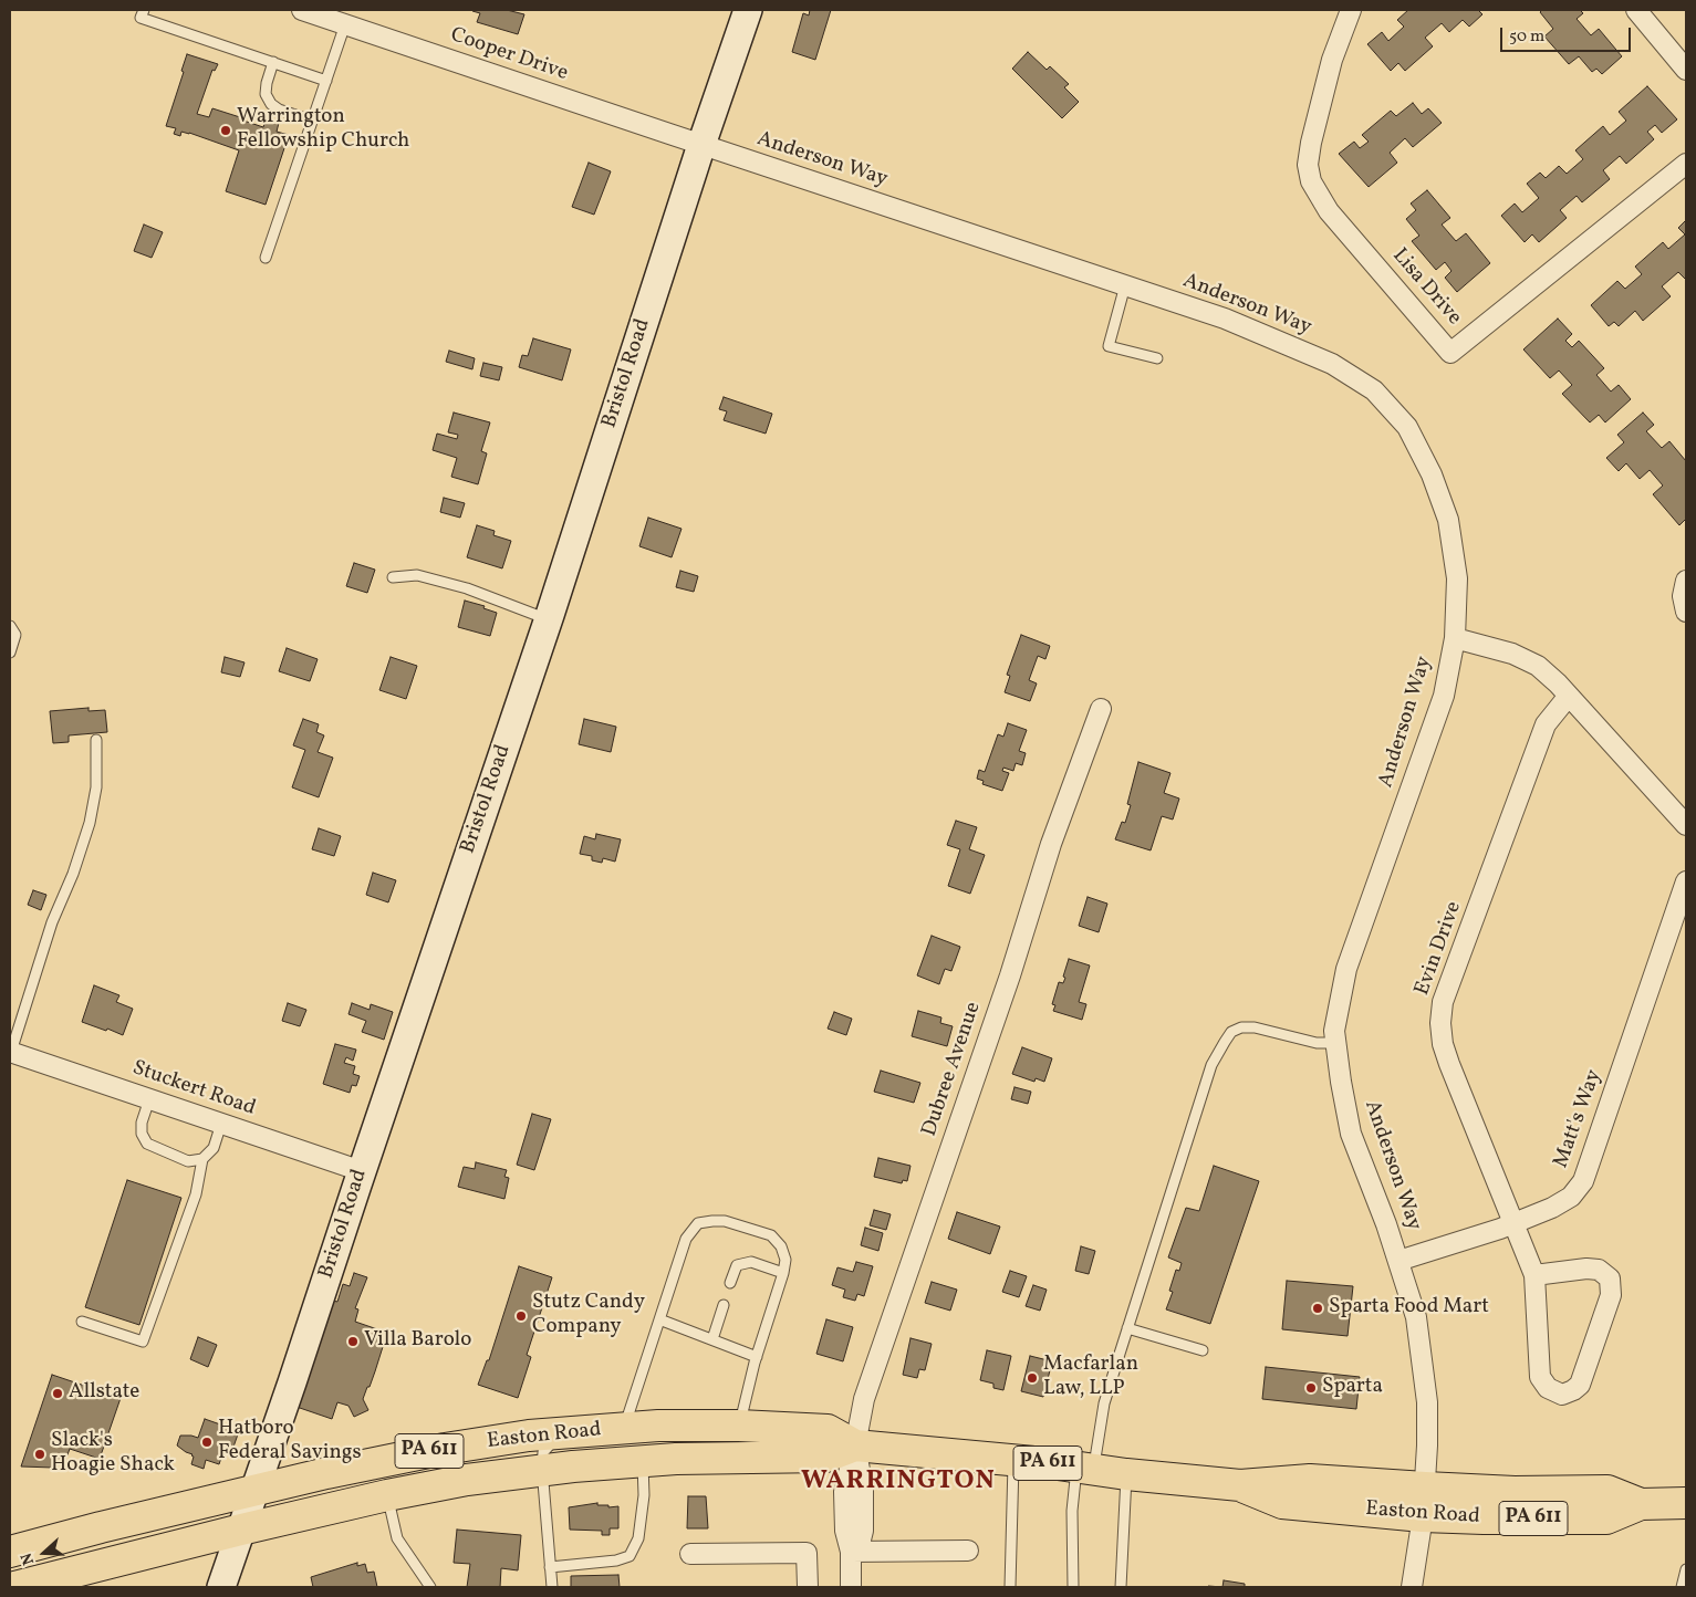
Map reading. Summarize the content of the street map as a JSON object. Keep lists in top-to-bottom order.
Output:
{
  "streets": {
    "highway": ["Easton Road", "PA 611"],
    "main road": ["Bristol Road"],
    "street": [
      "Cooper Drive",
      "Anderson Way",
      "Lisa Drive",
      "Evin Drive",
      "Dubree Avenue",
      "Stuckert Road",
      "Matt's Way"
    ]
  },
  "crossings": [
    ["Cooper Drive", "Anderson Way"],
    ["Cooper Drive", "Bristol Road"],
    ["Anderson Way", "Bristol Road"],
    ["Anderson Way", "Matt's Way"],
    ["Anderson Way", "Easton Road"],
    ["Bristol Road", "Stuckert Road"],
    ["Bristol Road", "Easton Road"],
    ["Evin Drive", "Matt's Way"],
    ["Dubree Avenue", "Easton Road"]
  ],
  "districts": ["WARRINGTON"],
  "places": [
    "Warrington Fellowship Church",
    "Sparta Food Mart",
    "Stutz Candy Company",
    "Villa Barolo",
    "Macfarlan Law, LLP",
    "Sparta",
    "Allstate",
    "Hatboro Federal Savings",
    "Slack's Hoagie Shack"
  ],
  "scale_bar": "50 m",
  "north": "left"
}
